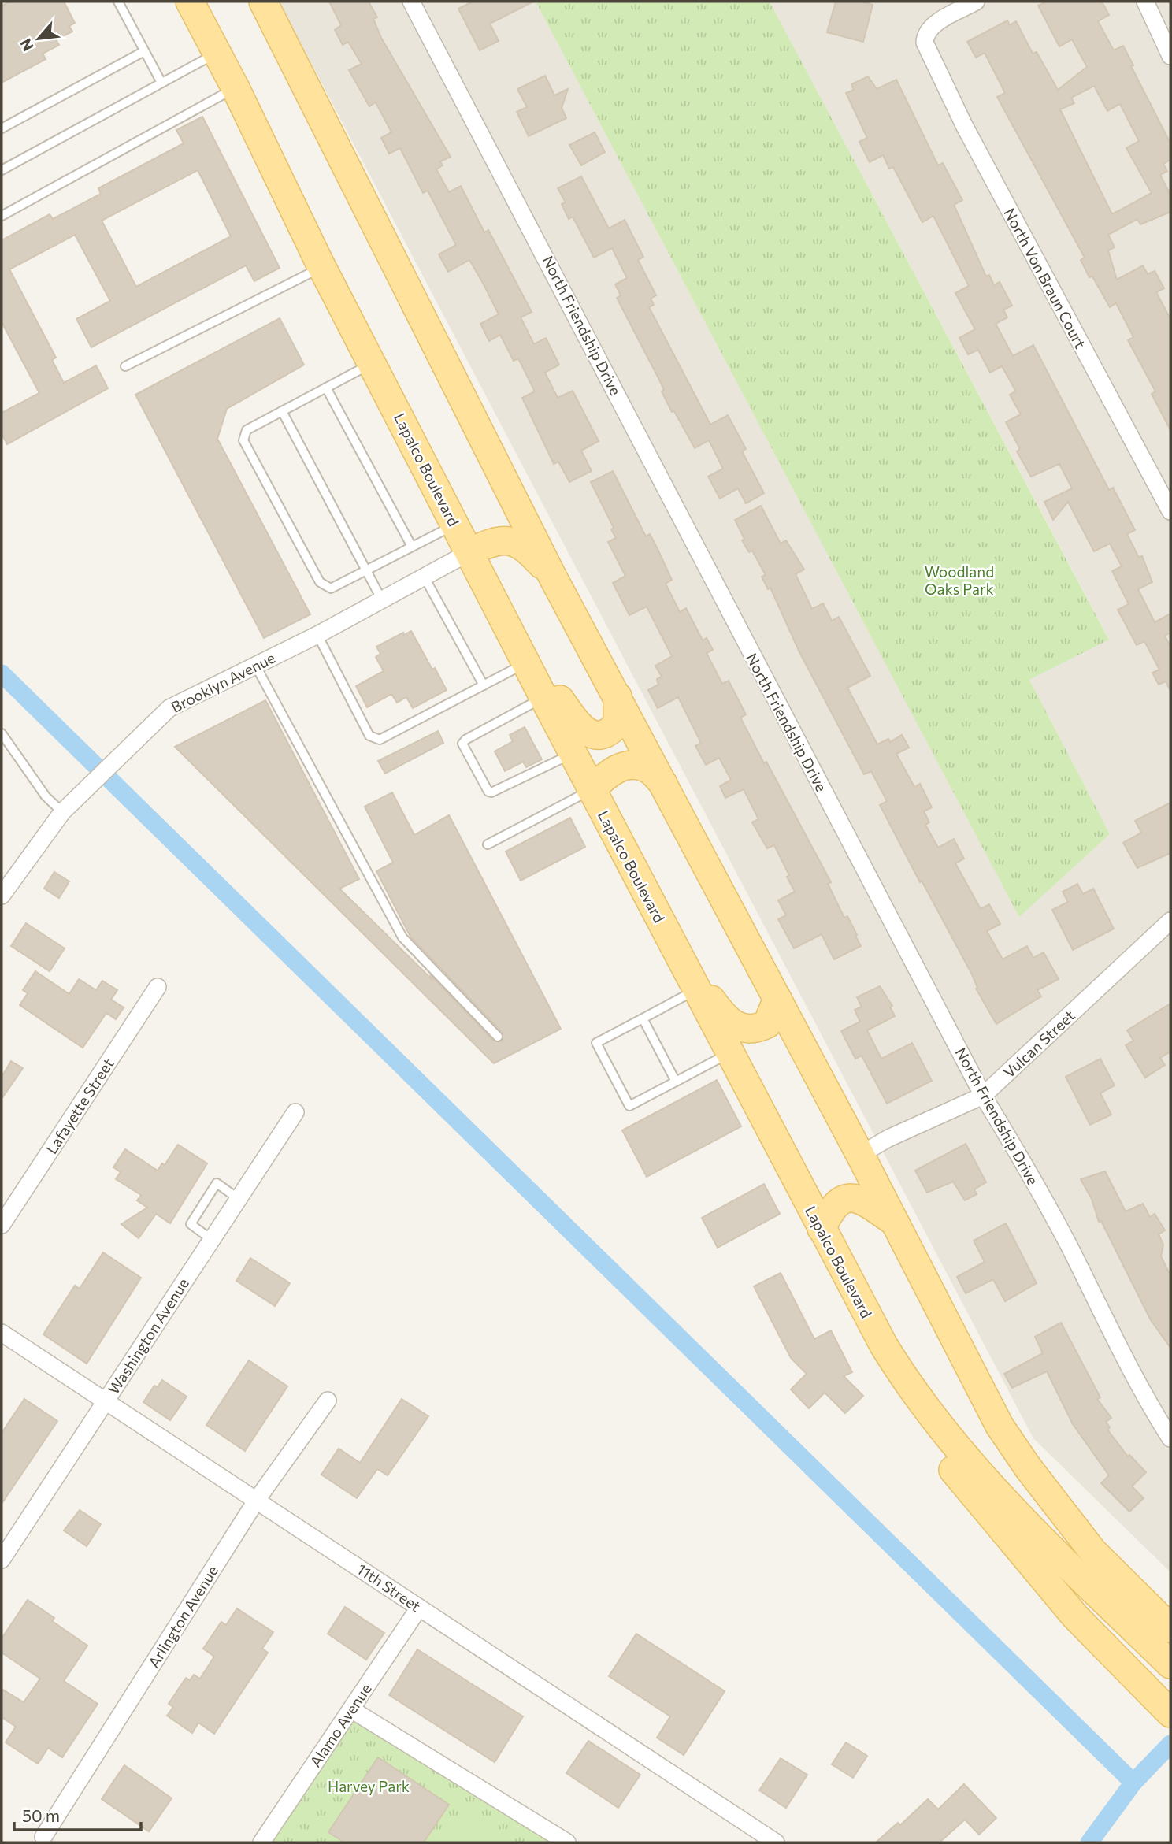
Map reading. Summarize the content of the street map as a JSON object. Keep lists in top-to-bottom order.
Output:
{
  "streets": {
    "main road": ["Lapalco Boulevard"],
    "street": [
      "North Von Braun Court",
      "North Friendship Drive",
      "Brooklyn Avenue",
      "Vulcan Street",
      "Lafayette Street",
      "Washington Avenue",
      "11th Street",
      "Arlington Avenue",
      "Alamo Avenue"
    ]
  },
  "crossings": [
    ["North Friendship Drive", "Vulcan Street"],
    ["Lapalco Boulevard", "Brooklyn Avenue"],
    ["Washington Avenue", "11th Street"],
    ["11th Street", "Arlington Avenue"],
    ["11th Street", "Alamo Avenue"]
  ],
  "parks": ["Woodland Oaks Park", "Harvey Park"],
  "scale_bar": "50 m",
  "north": "bottom left"
}
